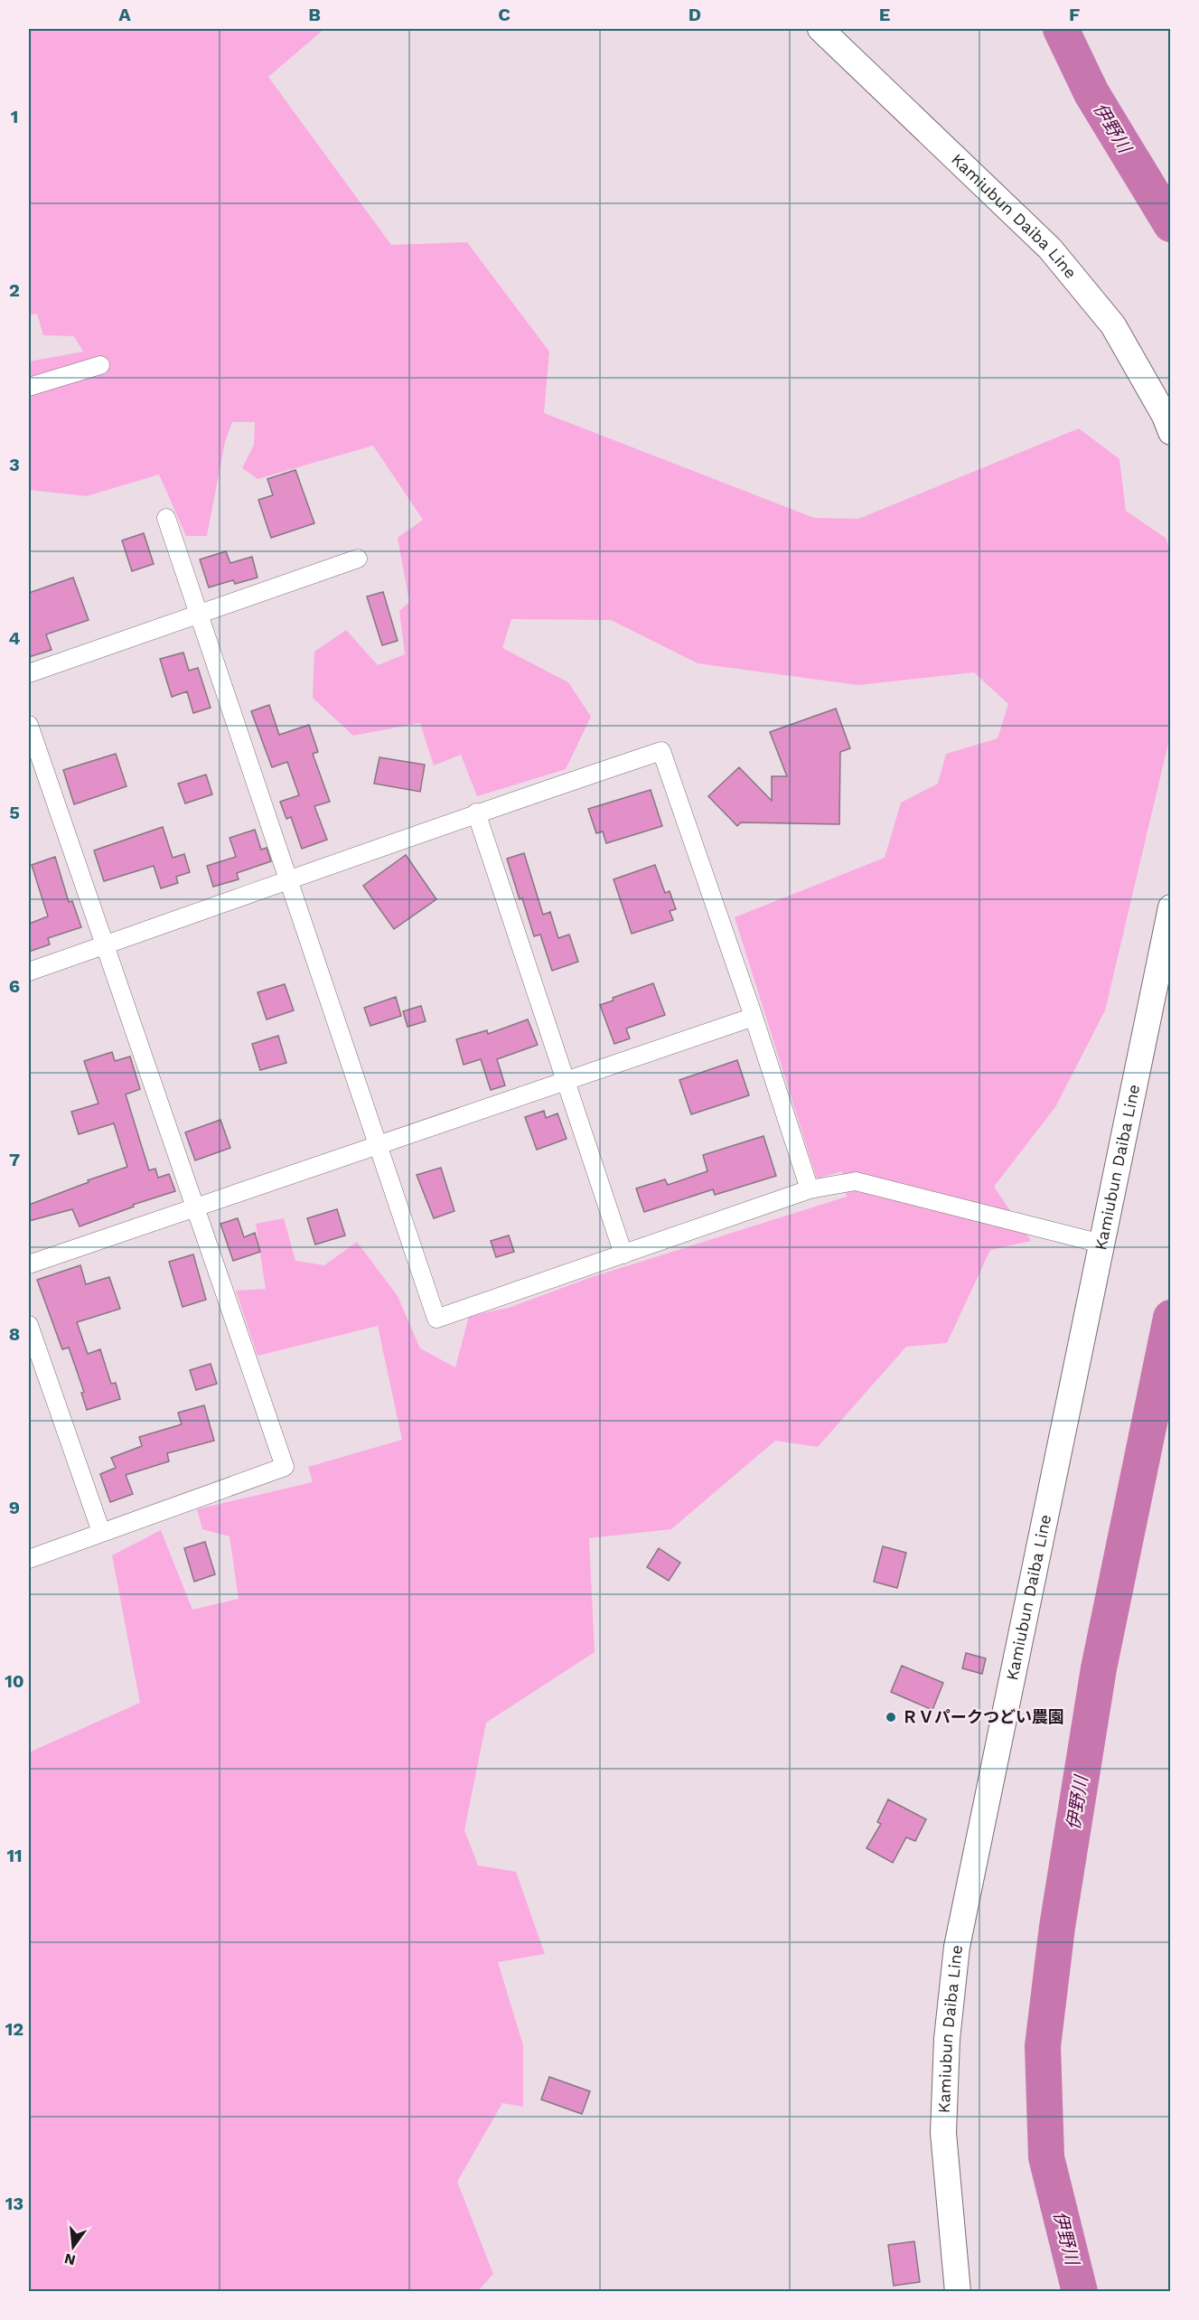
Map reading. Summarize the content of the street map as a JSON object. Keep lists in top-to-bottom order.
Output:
{
  "streets": {
    "main road": ["Kamiubun Daiba Line"]
  },
  "water": ["伊野川"],
  "places": ["ＲＶパークつどい農園"],
  "north": "bottom",
  "grid": {
    "columns": [
      "A",
      "B",
      "C",
      "D",
      "E",
      "F"
    ],
    "rows": [
      "1",
      "2",
      "3",
      "4",
      "5",
      "6",
      "7",
      "8",
      "9",
      "10",
      "11",
      "12",
      "13"
    ]
  }
}
